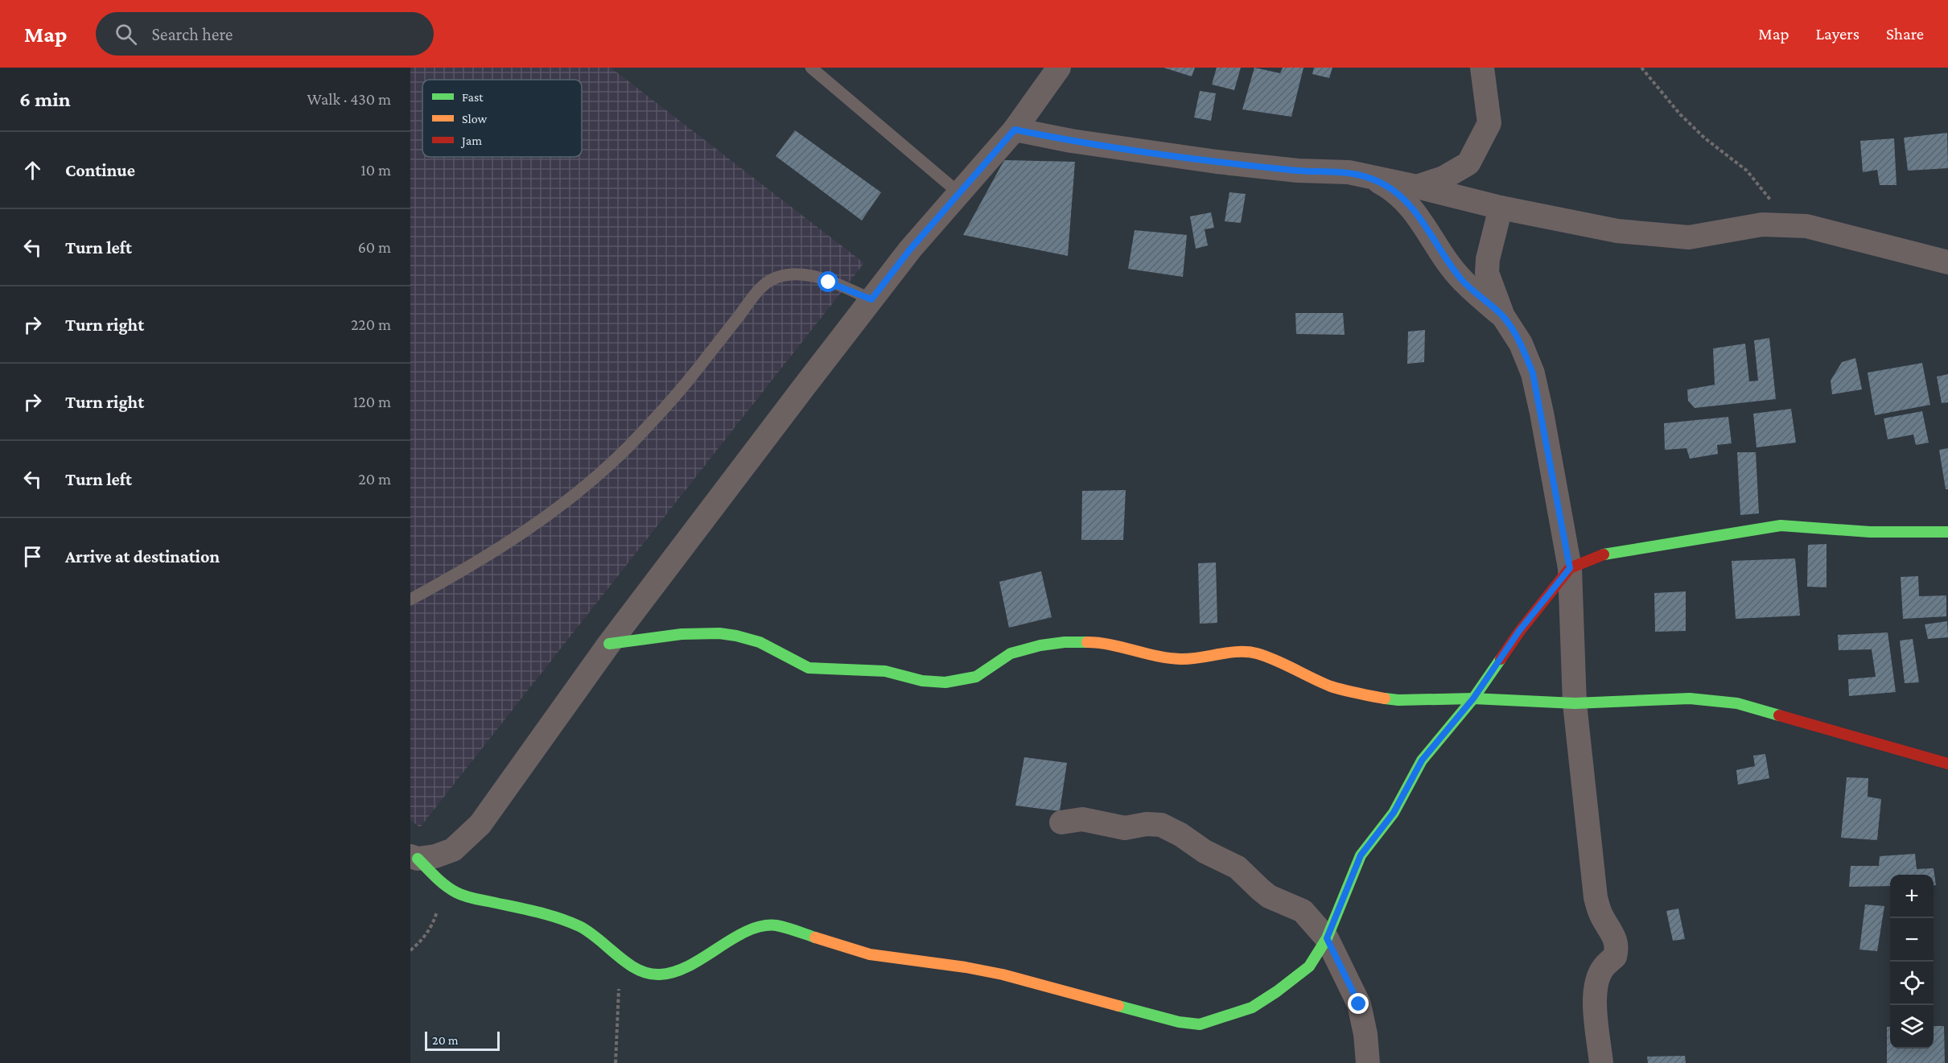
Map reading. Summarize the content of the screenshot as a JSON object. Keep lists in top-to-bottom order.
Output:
{
  "legend": ["Fast", "Slow", "Jam"],
  "scale_bar": "20 m",
  "page": {
    "header": "Map",
    "search": "Search here",
    "nav": ["Map", "Layers", "Share"],
    "heading": ["6 min", "Walk · 430 m"],
    "list": [
      ["Continue", "10 m"],
      ["Turn left", "60 m"],
      ["Turn right", "220 m"],
      ["Turn right", "120 m"],
      ["Turn left", "20 m"],
      "Arrive at destination"
    ],
    "map_buttons": ["+", "−"],
    "scale": "20 m"
  }
}
